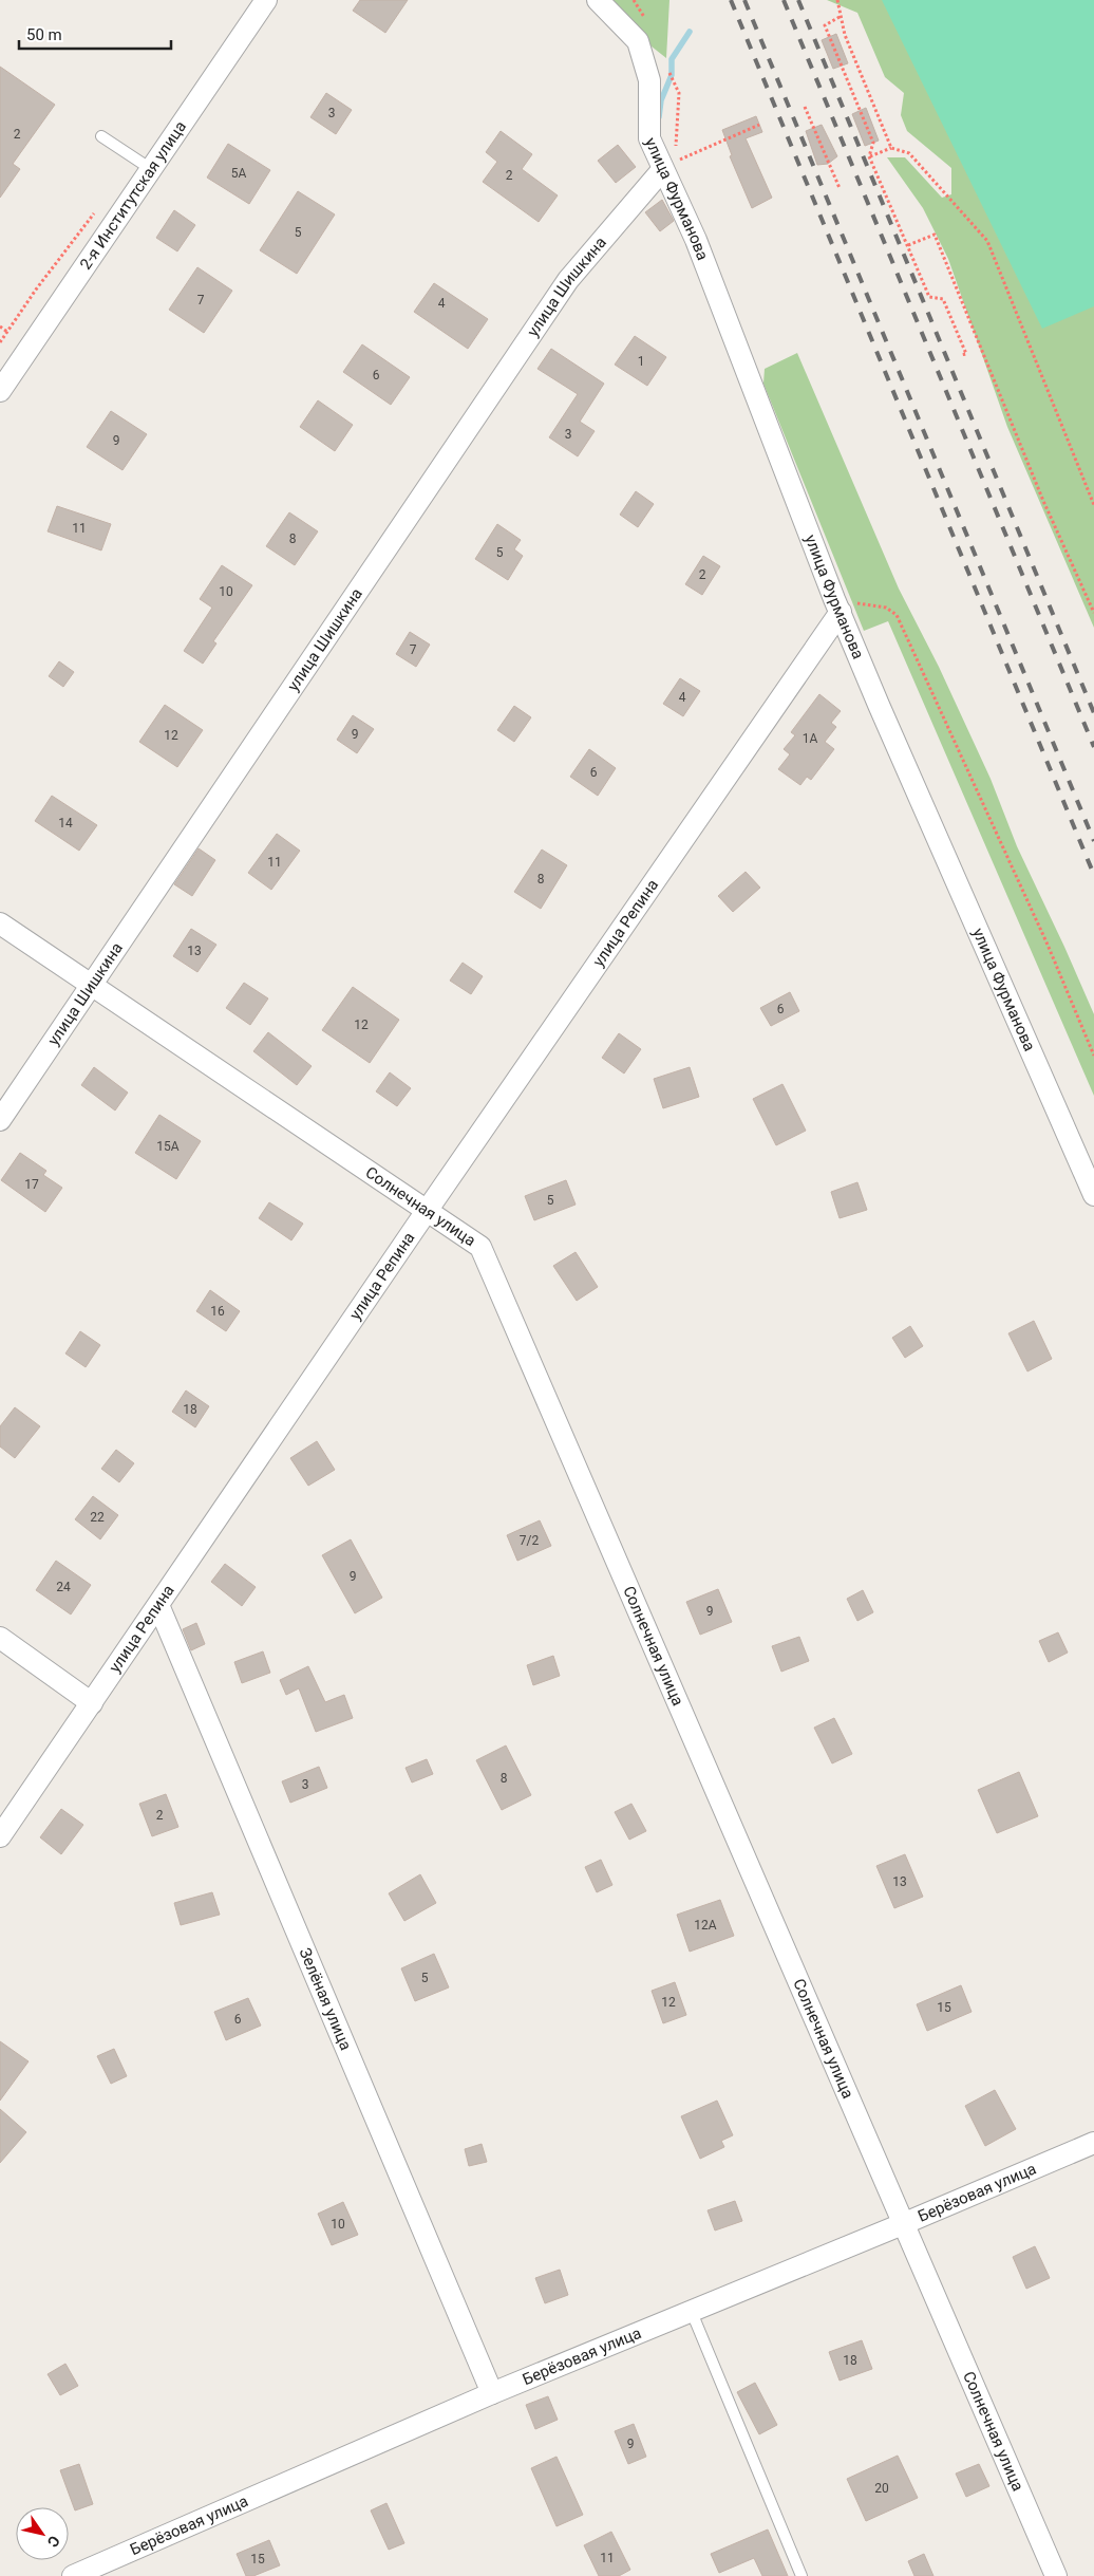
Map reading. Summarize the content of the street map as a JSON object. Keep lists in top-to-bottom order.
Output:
{
  "streets": {
    "street": [
      "2-я Институтская улица",
      "улица Фурманова",
      "улица Шишкина",
      "улица Репина",
      "Солнечная улица",
      "Зелёная улица",
      "Берёзовая улица"
    ]
  },
  "crossings": [
    ["улица Фурманова", "улица Шишкина"],
    ["улица Фурманова", "улица Репина"],
    ["улица Шишкина", "Солнечная улица"],
    ["улица Репина", "Солнечная улица"],
    ["улица Репина", "Зелёная улица"],
    ["Солнечная улица", "Берёзовая улица"],
    ["Зелёная улица", "Берёзовая улица"]
  ],
  "house_numbers": [
    "3",
    "2",
    "5А",
    "2",
    "5",
    "7",
    "4",
    "1",
    "6",
    "3",
    "9",
    "11",
    "8",
    "5",
    "2",
    "10",
    "7",
    "4",
    "9",
    "12",
    "1А",
    "6",
    "14",
    "11",
    "8",
    "13",
    "6",
    "12",
    "15А",
    "17",
    "5",
    "16",
    "18",
    "22",
    "7/2",
    "9",
    "24",
    "9",
    "8",
    "3",
    "2",
    "13",
    "12А",
    "5",
    "12",
    "15",
    "6",
    "10",
    "18",
    "9",
    "20",
    "11",
    "15"
  ],
  "scale_bar": "50 m",
  "north": "bottom right"
}
